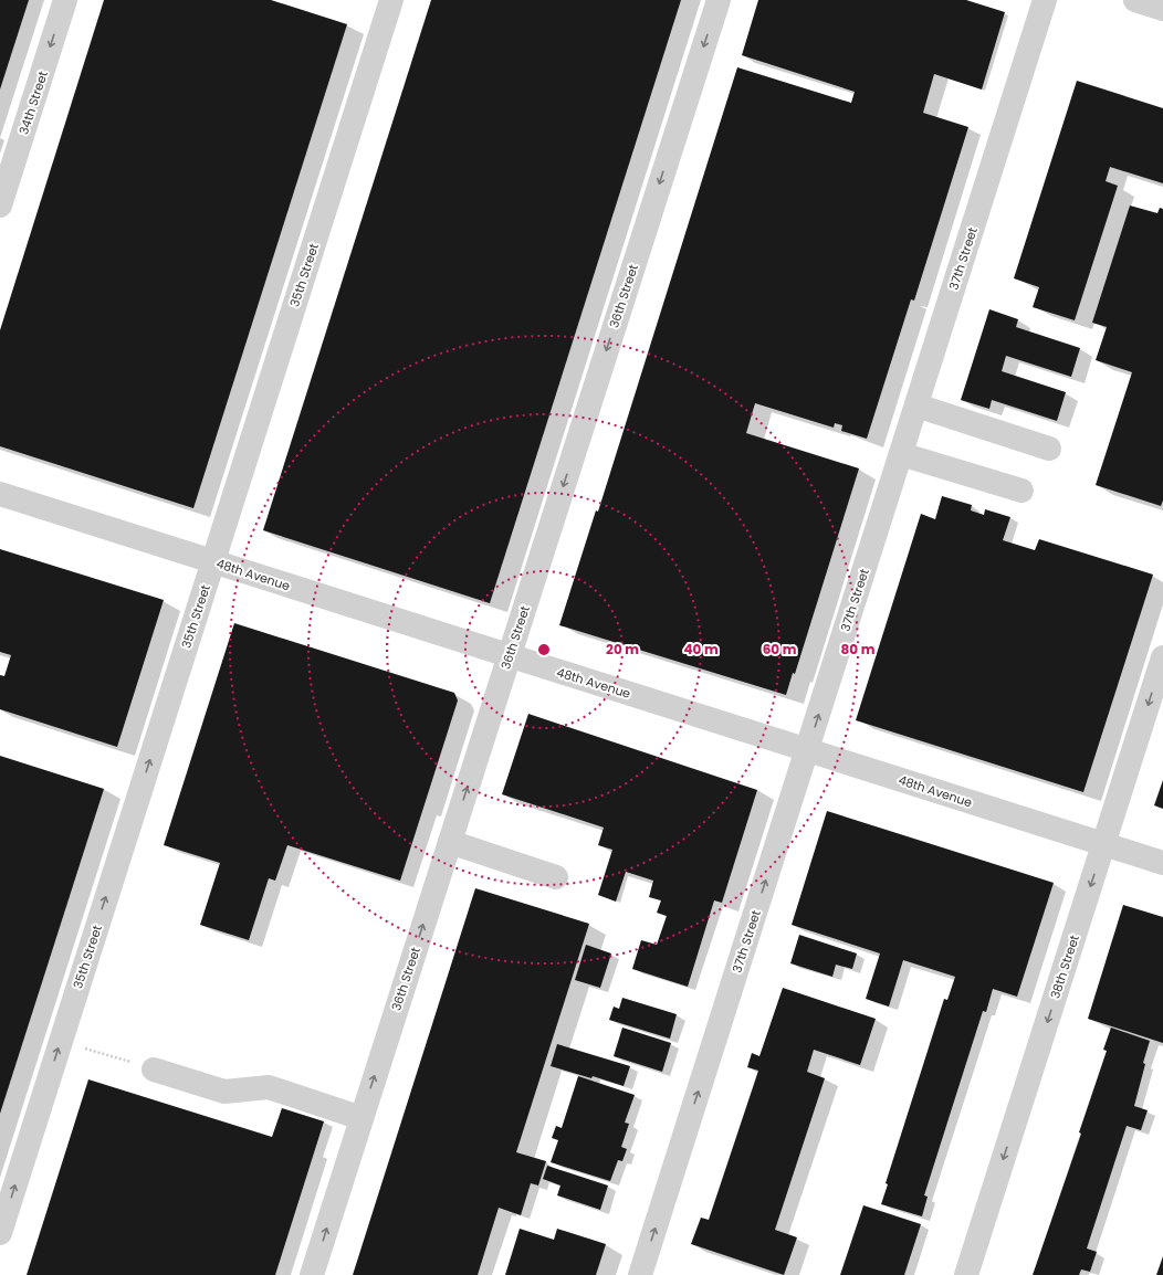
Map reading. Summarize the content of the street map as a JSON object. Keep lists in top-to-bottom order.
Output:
{
  "streets": {
    "street": [
      "34th Street",
      "37th Street",
      "35th Street",
      "36th Street",
      "48th Avenue",
      "38th Street"
    ]
  },
  "crossings": [
    ["37th Street", "48th Avenue"],
    ["35th Street", "48th Avenue"],
    ["36th Street", "48th Avenue"],
    ["48th Avenue", "38th Street"]
  ],
  "one_way": [
    "34th Street",
    "37th Street",
    "35th Street",
    "38th Street"
  ],
  "rings": [
    "20 m",
    "40 m",
    "60 m",
    "80 m"
  ]
}
